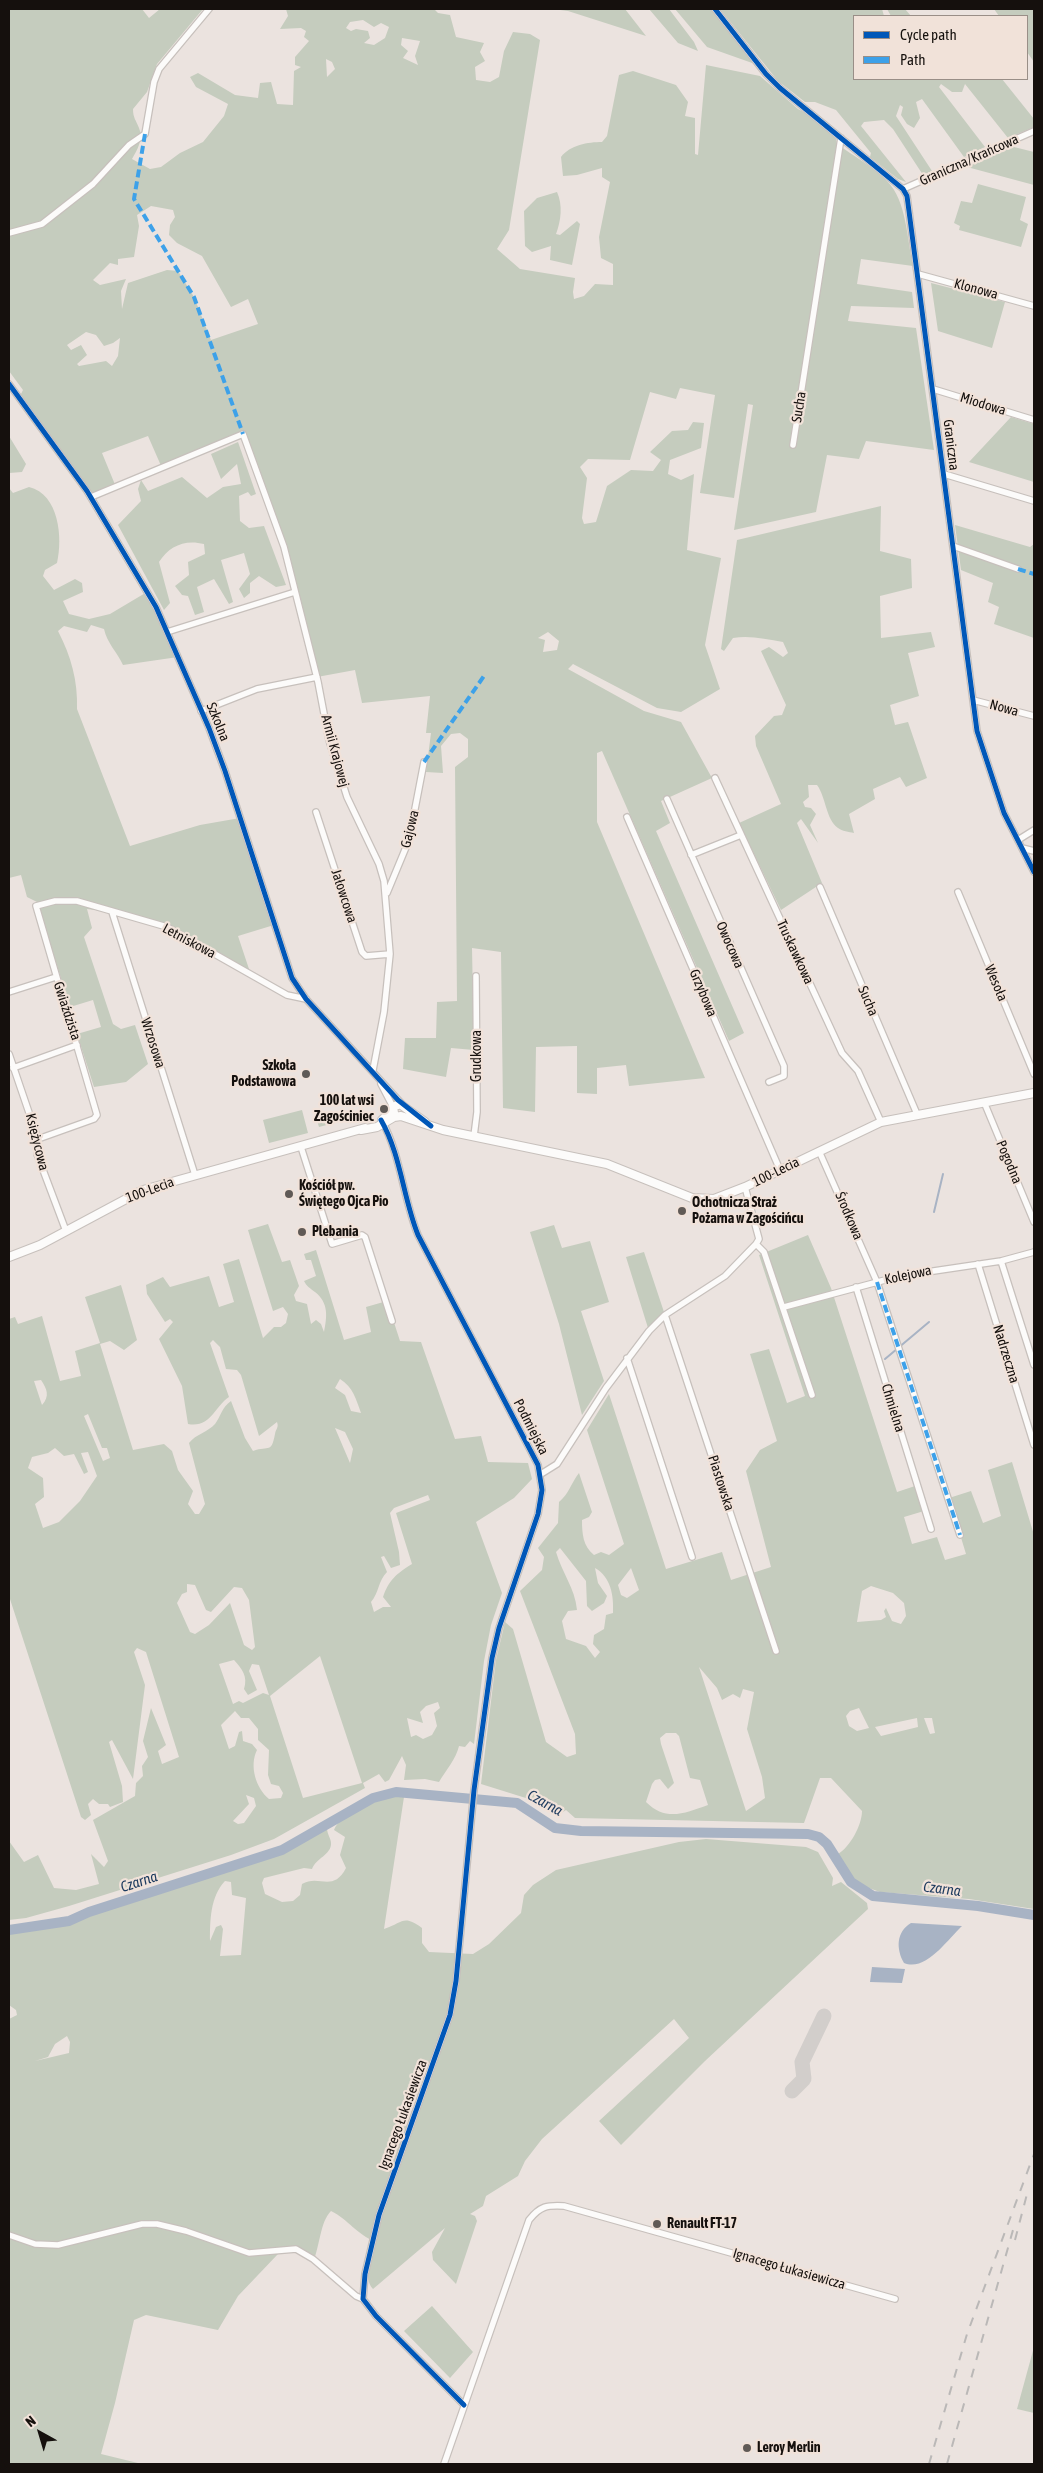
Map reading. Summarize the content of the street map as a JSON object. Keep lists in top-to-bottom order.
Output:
{
  "streets": {
    "street": [
      "Graniczna/Krańcowa",
      "Klonowa",
      "Miodowa",
      "Sucha",
      "Graniczna",
      "Nowa",
      "Szkolna",
      "Armii Krajowej",
      "Gajowa",
      "Jałowcowa",
      "Letniskowa",
      "Owocowa",
      "Truskawkowa",
      "Wesoła",
      "Grzybowa",
      "Gwiaździsta",
      "Wrzosowa",
      "Grudkowa",
      "Księżycowa",
      "Pogodna",
      "100-Lecia",
      "Środkowa",
      "Kolejowa",
      "Nadrzeczna",
      "Chmielna",
      "Podmiejska",
      "Piastowska",
      "Ignacego Łukasiewicza"
    ]
  },
  "crossings": [
    ["Graniczna/Krańcowa", "Graniczna"],
    ["Klonowa", "Graniczna"],
    ["Miodowa", "Graniczna"],
    ["Sucha", "100-Lecia"],
    ["Graniczna", "Nowa"],
    ["Szkolna", "Armii Krajowej"],
    ["Szkolna", "Letniskowa"],
    ["Szkolna", "100-Lecia"],
    ["Armii Krajowej", "Gajowa"],
    ["Armii Krajowej", "Jałowcowa"],
    ["Letniskowa", "Gwiaździsta"],
    ["Letniskowa", "Wrzosowa"],
    ["Truskawkowa", "100-Lecia"],
    ["Grzybowa", "100-Lecia"],
    ["Gwiaździsta", "Księżycowa"],
    ["Wrzosowa", "100-Lecia"],
    ["Grudkowa", "100-Lecia"],
    ["Księżycowa", "100-Lecia"],
    ["Pogodna", "100-Lecia"],
    ["100-Lecia", "Środkowa"],
    ["100-Lecia", "Podmiejska"],
    ["Środkowa", "Kolejowa"],
    ["Kolejowa", "Nadrzeczna"],
    ["Kolejowa", "Chmielna"],
    ["Podmiejska", "Ignacego Łukasiewicza"]
  ],
  "water": ["Czarna"],
  "places": [
    "Szkoła Podstawowa",
    "100 lat wsi Zagościniec",
    "Kościół pw. Świętego Ojca Pio",
    "Ochotnicza Straż Pożarna w Zagościńcu",
    "Plebania",
    "Renault FT-17",
    "Leroy Merlin"
  ],
  "legend": ["Cycle path", "Path"],
  "north": "top left"
}
